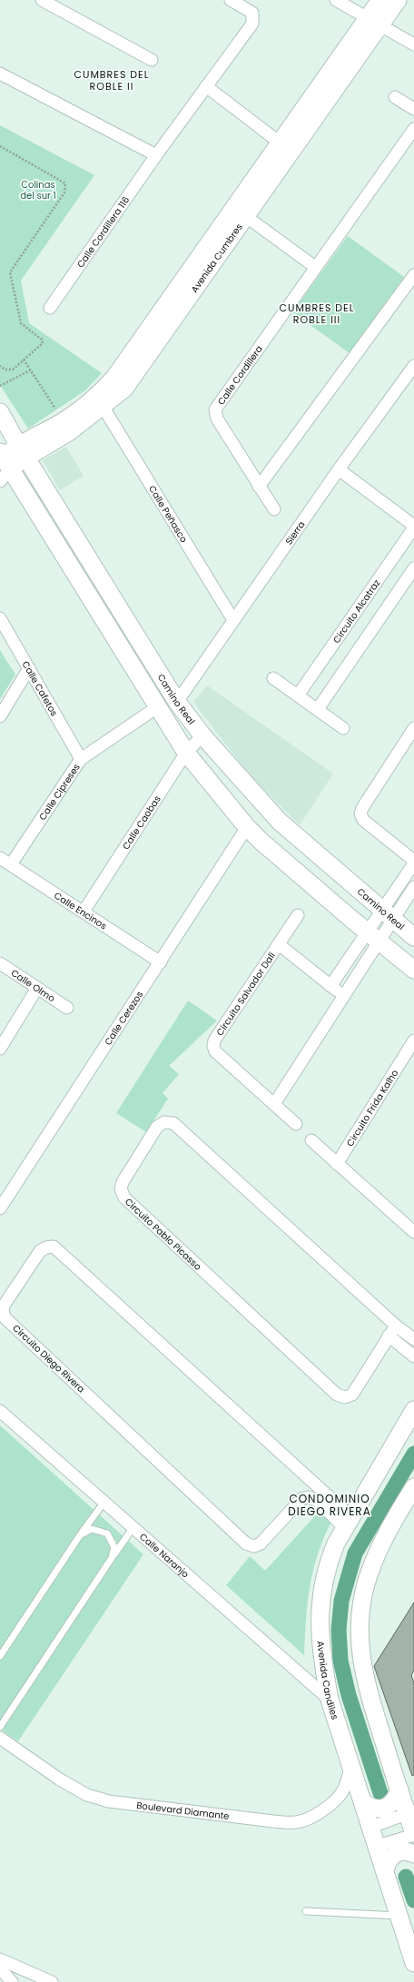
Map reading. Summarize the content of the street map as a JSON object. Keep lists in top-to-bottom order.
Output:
{
  "streets": {
    "street": [
      "Calle Cordillera 116",
      "Avenida Cumbres",
      "Calle Cordillera",
      "Calle Peñasco",
      "Sierra",
      "Circuito Alcatraz",
      "Calle Cafetos",
      "Camino Real",
      "Calle Cipreses",
      "Calle Caobas",
      "Calle Encinos",
      "Calle Olmo",
      "Circuito Salvador Dalí",
      "Calle Cerezos",
      "Circuito Frida Kalho",
      "Circuito Pablo Picasso",
      "Circuito Diego Rivera",
      "Calle Naranjo",
      "Avenida Candiles",
      "Boulevard Diamante"
    ]
  },
  "crossings": [
    ["Avenida Cumbres", "Calle Peñasco"],
    ["Avenida Cumbres", "Camino Real"],
    ["Calle Peñasco", "Sierra"],
    ["Sierra", "Circuito Alcatraz"],
    ["Sierra", "Camino Real"],
    ["Calle Cafetos", "Calle Cipreses"],
    ["Camino Real", "Calle Caobas"],
    ["Calle Cipreses", "Calle Encinos"],
    ["Calle Caobas", "Calle Encinos"],
    ["Calle Encinos", "Calle Cerezos"],
    ["Circuito Diego Rivera", "Avenida Candiles"],
    ["Calle Naranjo", "Avenida Candiles"],
    ["Avenida Candiles", "Boulevard Diamante"]
  ],
  "districts": ["CUMBRES DEL ROBLE II", "CUMBRES DEL ROBLE III", "CONDOMINIO DIEGO RIVERA"],
  "parks": ["Colinas del sur 1"]
}
